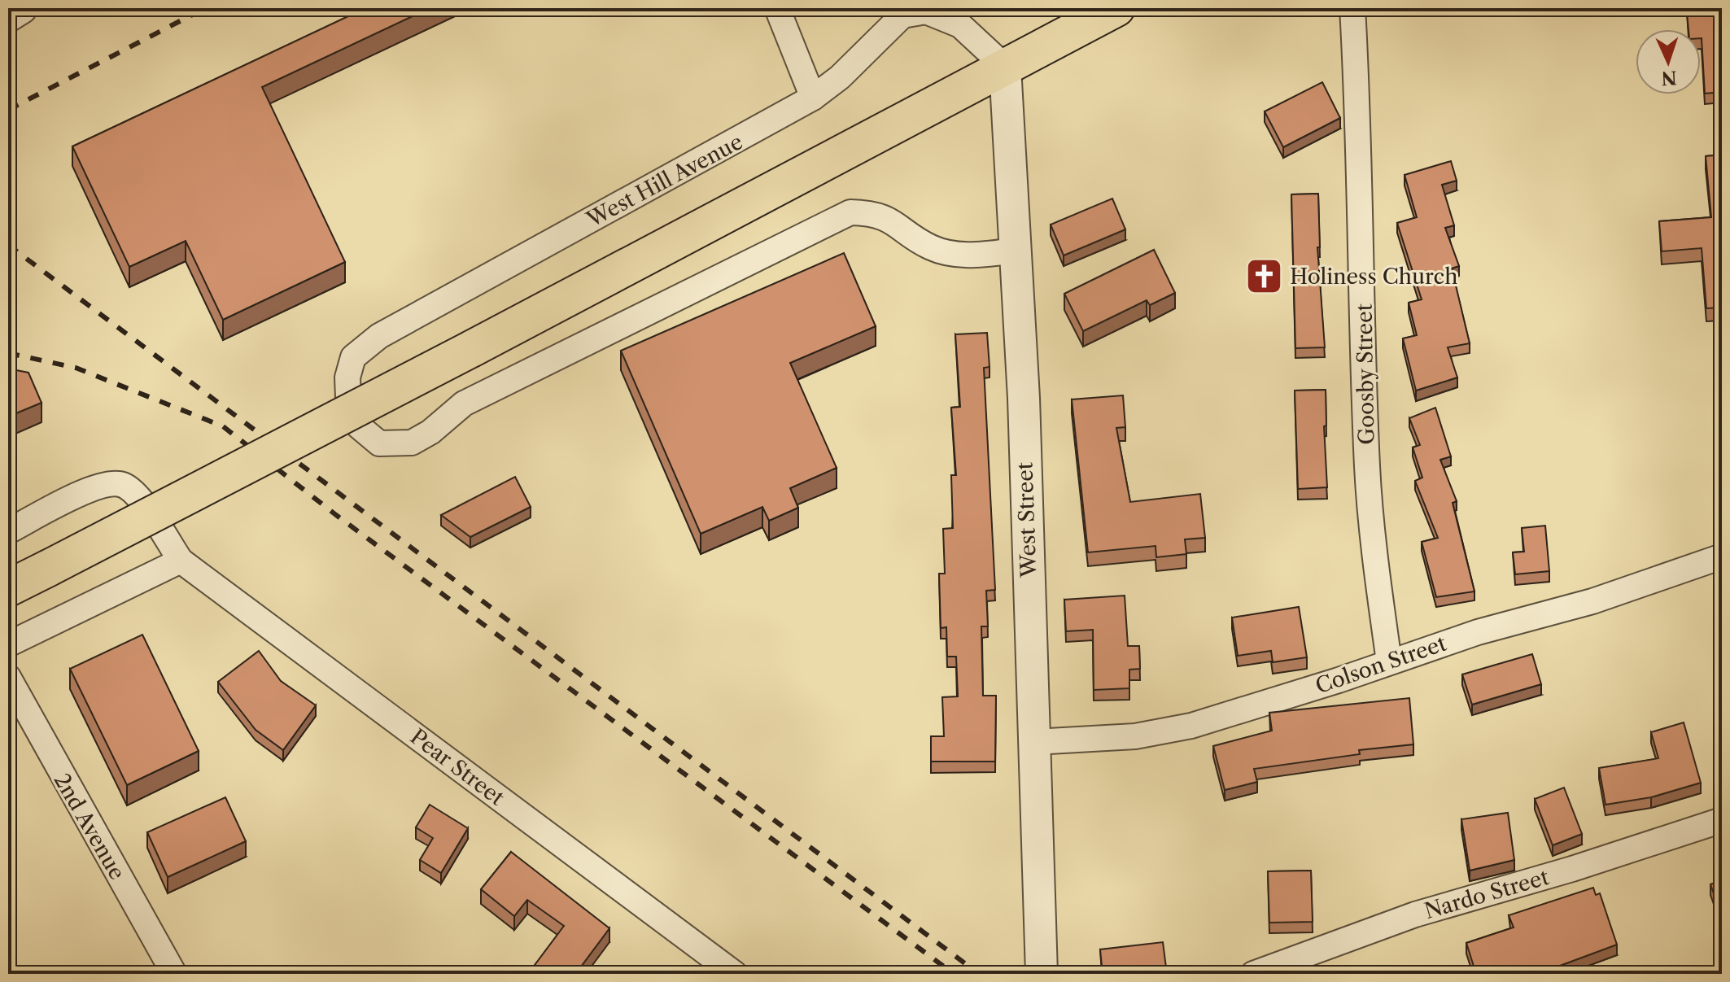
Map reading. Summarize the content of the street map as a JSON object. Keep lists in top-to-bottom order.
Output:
{
  "streets": {
    "street": [
      "West Hill Avenue",
      "Goosby Street",
      "West Street",
      "Colson Street",
      "Pear Street",
      "2nd Avenue",
      "Nardo Street"
    ]
  },
  "crossings": [
    ["West Hill Avenue", "West Street"],
    ["Goosby Street", "Colson Street"],
    ["West Street", "Colson Street"]
  ],
  "places": {
    "church": ["Holiness Church"]
  },
  "north": "bottom"
}
